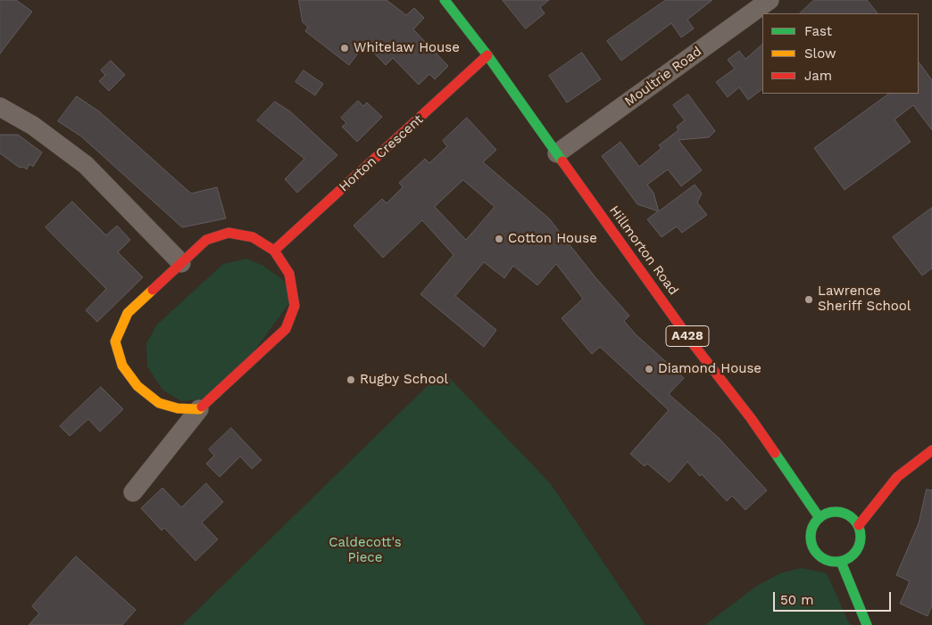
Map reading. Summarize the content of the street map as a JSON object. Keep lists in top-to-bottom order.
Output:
{
  "streets": {
    "main road": ["Horton Crescent", "Hillmorton Road", "A428"],
    "street": ["Moultrie Road"]
  },
  "crossings": [
    ["Moultrie Road", "Hillmorton Road"],
    ["Horton Crescent", "Hillmorton Road"]
  ],
  "parks": ["Caldecott's Piece"],
  "places": [
    "Whitelaw House",
    "Cotton House",
    "Lawrence Sheriff School",
    "Diamond House",
    "Rugby School"
  ],
  "legend": ["Fast", "Slow", "Jam"],
  "scale_bar": "50 m"
}
